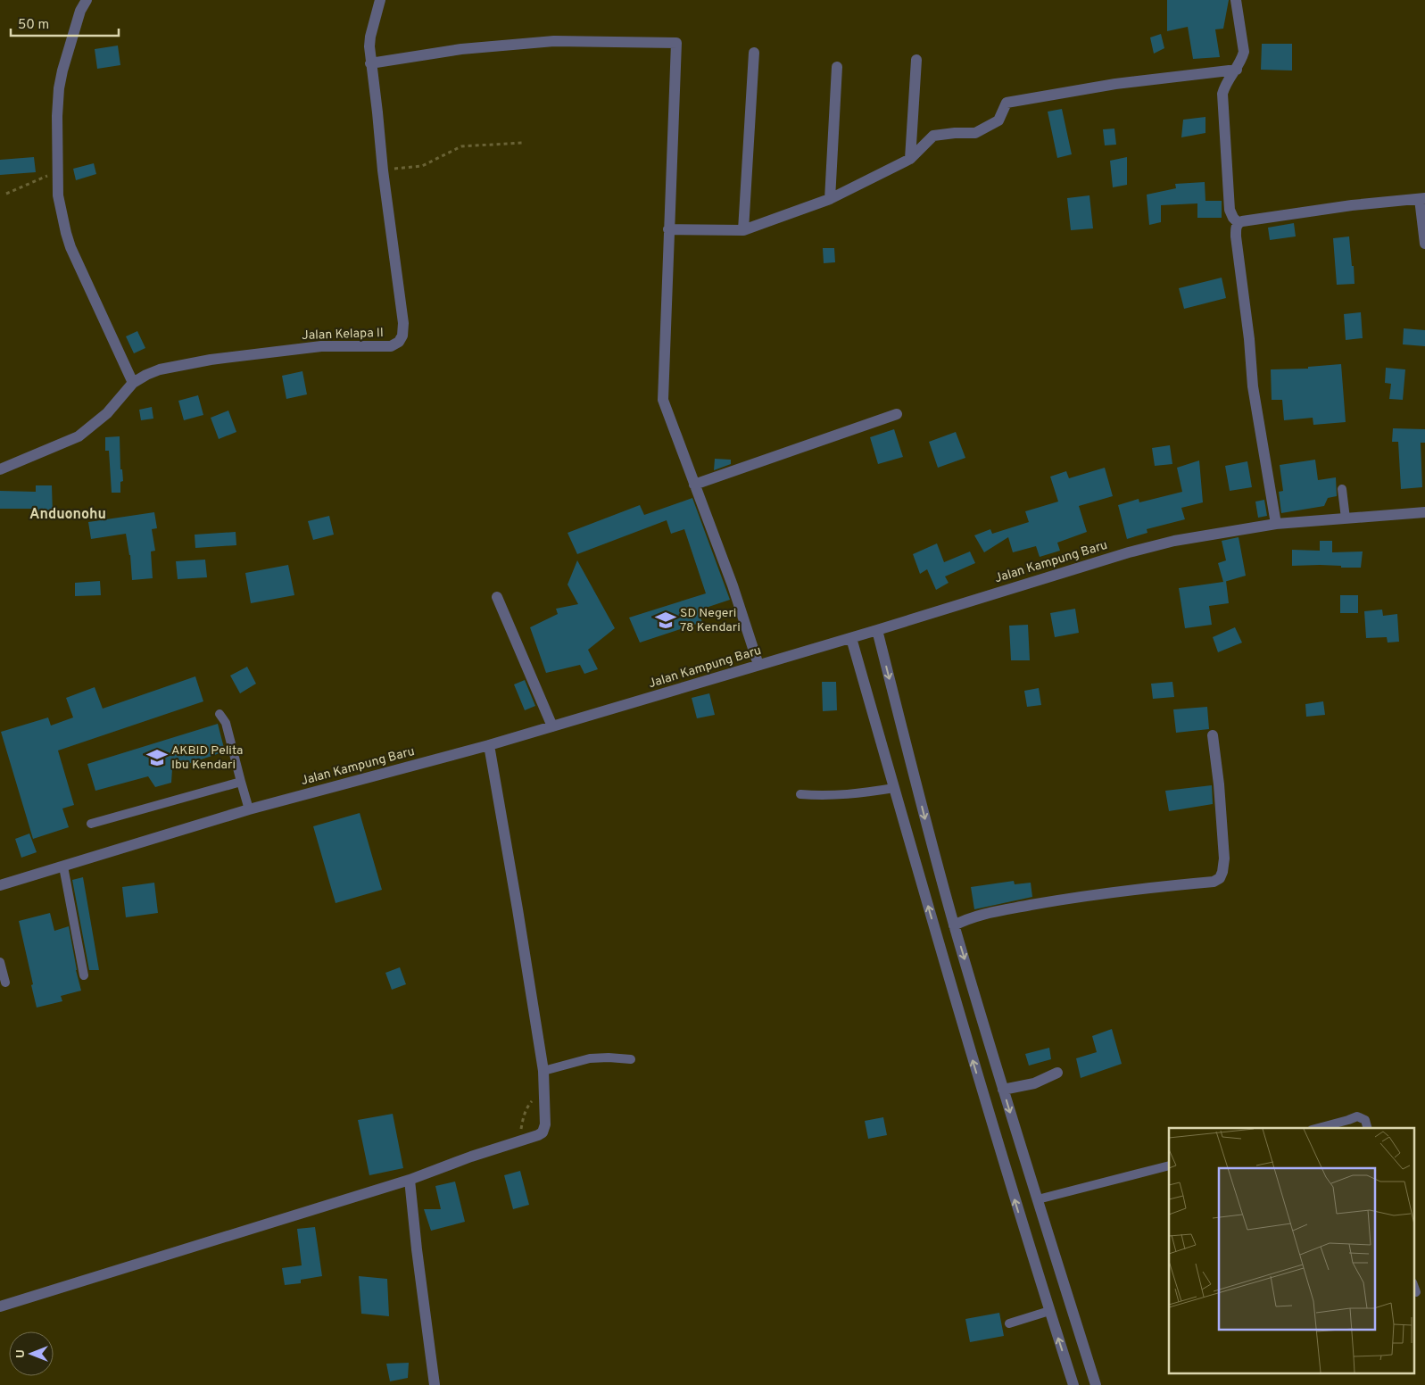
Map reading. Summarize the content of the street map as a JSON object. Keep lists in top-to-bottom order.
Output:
{
  "streets": {
    "street": ["Jalan Kelapa II", "Jalan Kampung Baru"]
  },
  "districts": ["Anduonohu"],
  "places": {
    "school or university": ["SD Negeri 78 Kendari", "AKBID Pelita Ibu Kendari"]
  },
  "scale_bar": "50 m",
  "north": "left"
}
